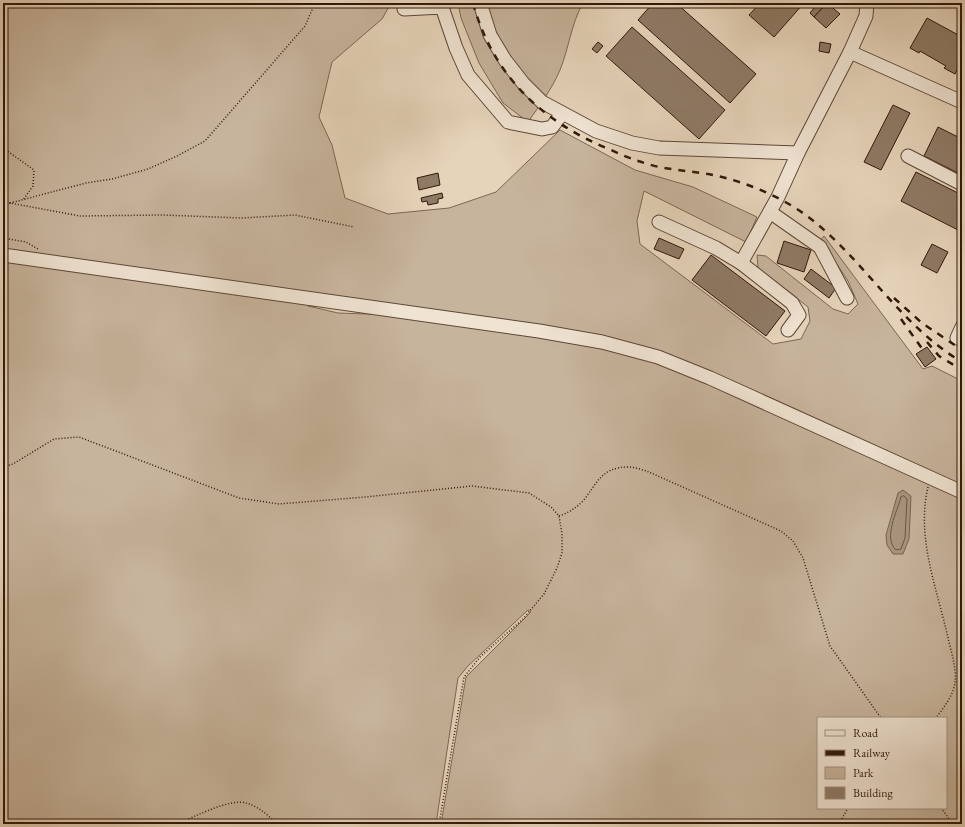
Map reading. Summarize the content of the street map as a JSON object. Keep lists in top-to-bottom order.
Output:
{
  "legend": [
    "Road",
    "Railway",
    "Park",
    "Building"
  ]
}
